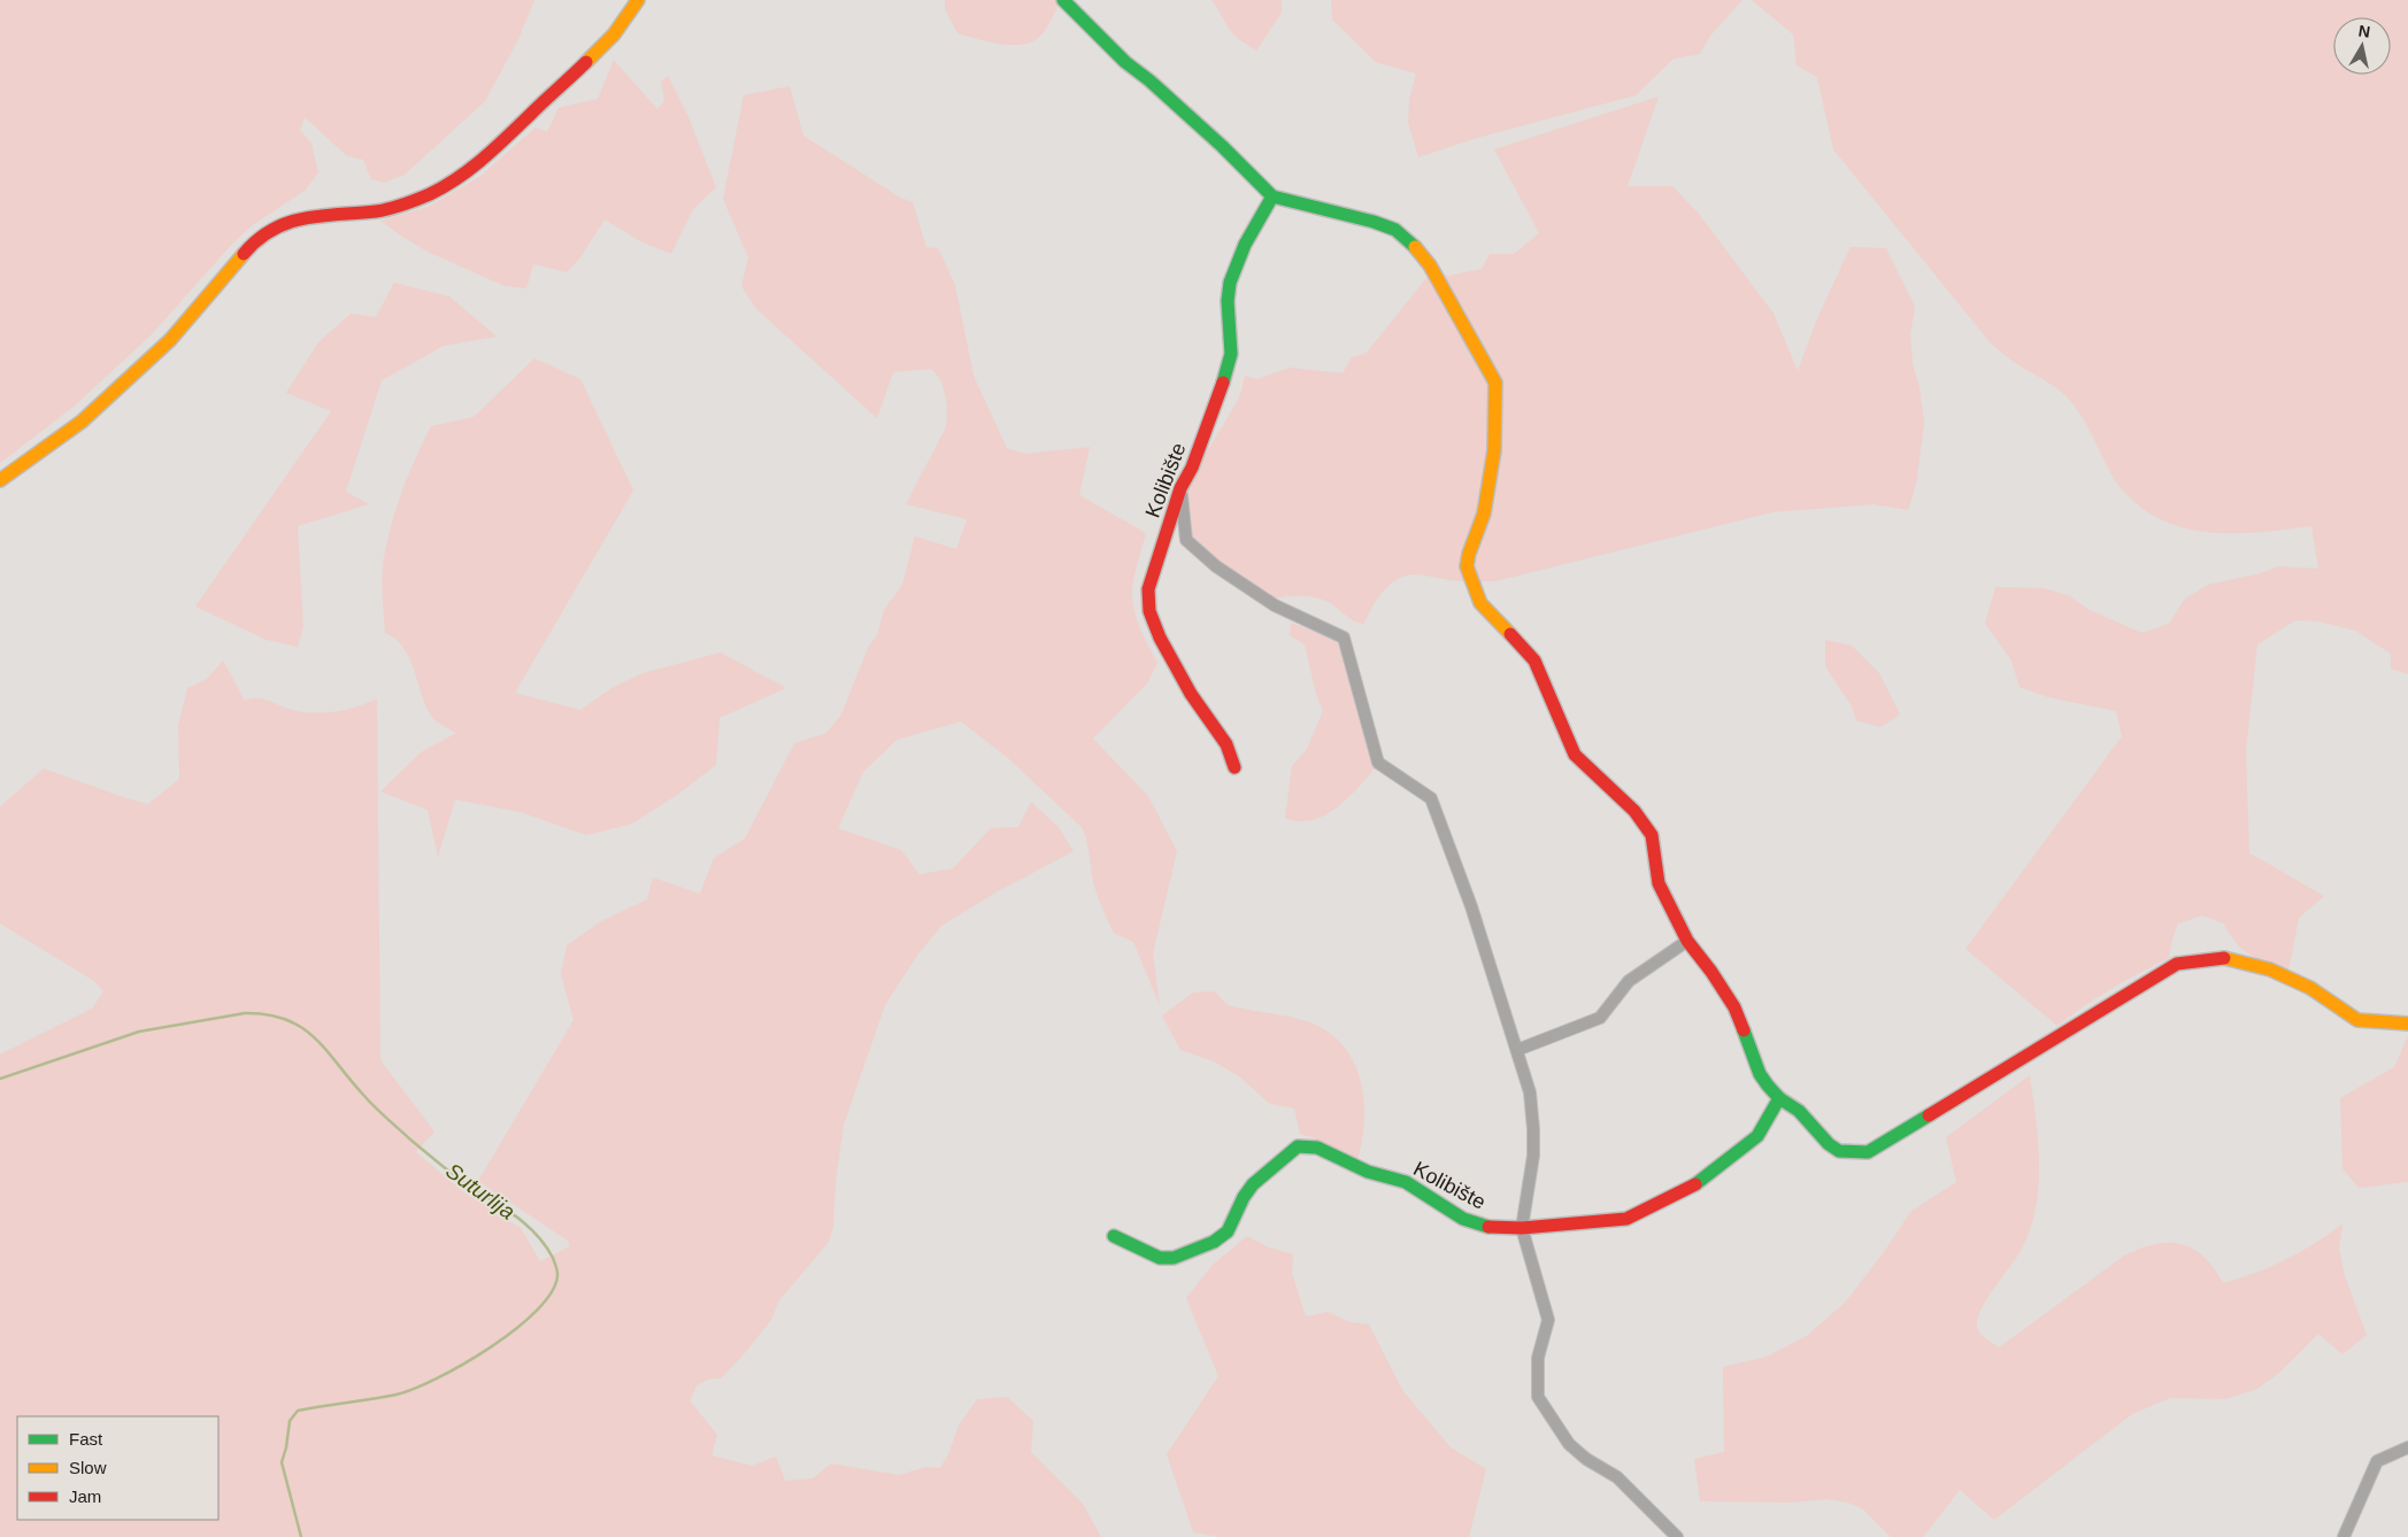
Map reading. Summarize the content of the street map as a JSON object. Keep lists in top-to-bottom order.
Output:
{
  "streets": {
    "street": ["Kolibište"]
  },
  "water": ["Suturlija"],
  "legend": ["Fast", "Slow", "Jam"],
  "north": "top"
}
